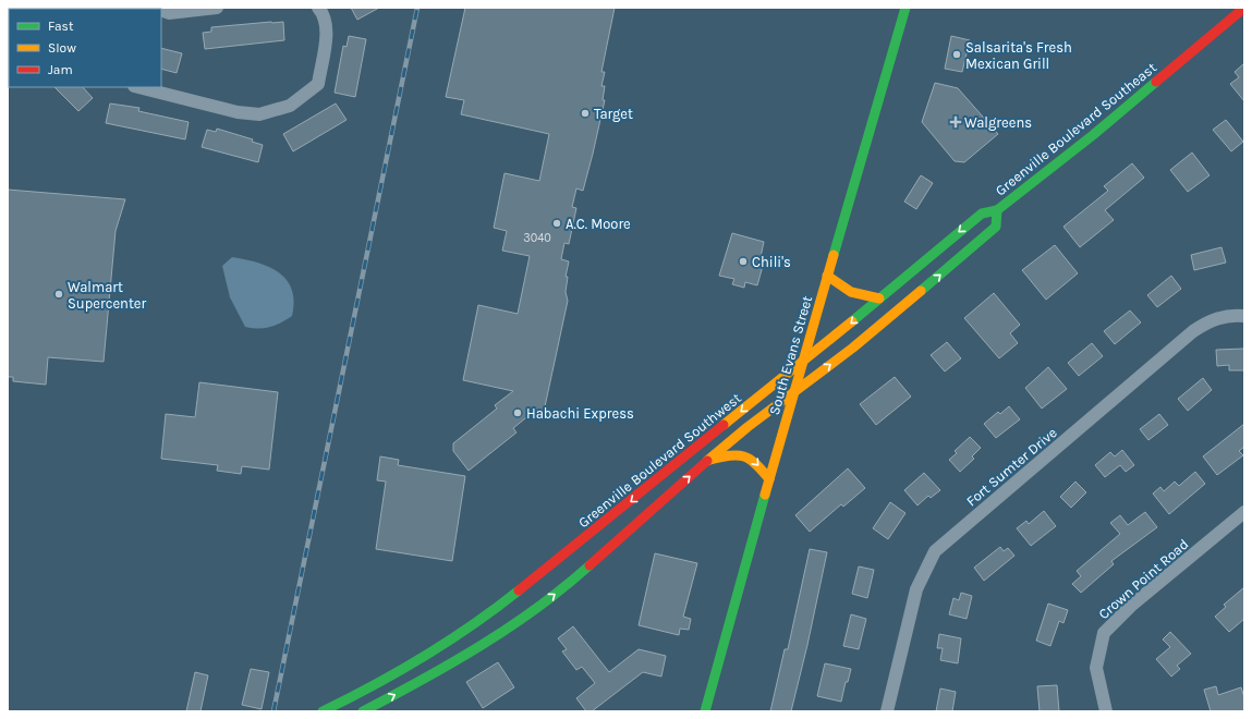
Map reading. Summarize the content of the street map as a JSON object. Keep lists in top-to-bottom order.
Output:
{
  "streets": {
    "main road": ["Greenville Boulevard Southeast", "South Evans Street", "Greenville Boulevard Southwest"],
    "street": ["Fort Sumter Drive", "Crown Point Road"]
  },
  "crossings": [
    ["Greenville Boulevard Southeast", "South Evans Street"],
    ["Greenville Boulevard Southeast", "Greenville Boulevard Southwest"],
    ["South Evans Street", "Greenville Boulevard Southwest"]
  ],
  "one_way": ["Greenville Boulevard Southeast"],
  "places": {
    "other": [
      "Salsarita's Fresh Mexican Grill",
      "Target",
      "A.C. Moore",
      "Chili's",
      "Walmart Supercenter",
      "Habachi Express"
    ],
    "health": ["Walgreens"]
  },
  "house_numbers": ["3040"],
  "legend": ["Fast", "Slow", "Jam"]
}
